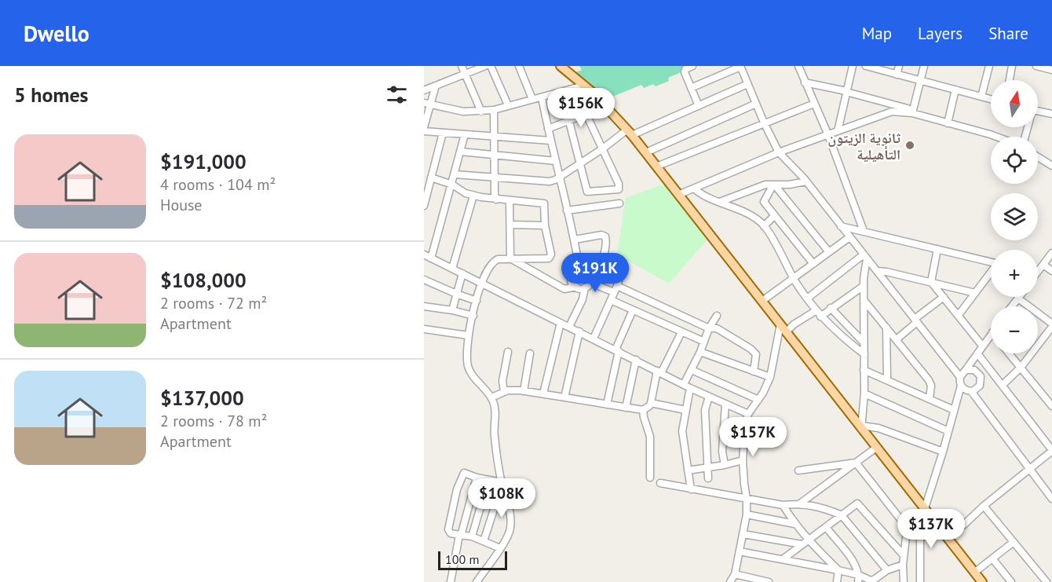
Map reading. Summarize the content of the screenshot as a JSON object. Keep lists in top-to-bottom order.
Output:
{
  "places": ["ثانوية الزيتون التأهيلية"],
  "scale_bar": "100 m",
  "north": "top",
  "page": {
    "header": "Dwello",
    "nav": ["Map", "Layers", "Share"],
    "heading": "5 homes",
    "map_buttons": ["+", "−"],
    "price": [
      "$156K",
      "$191K",
      "$157K",
      "$108K",
      "$137K"
    ],
    "list": [
      {
        "name": "$191,000",
        "note": "4 rooms · 104 m² · House"
      },
      {
        "name": "$108,000",
        "note": "2 rooms · 72 m² · Apartment"
      },
      {
        "name": "$137,000",
        "note": "2 rooms · 78 m² · Apartment"
      }
    ],
    "scale": "100 m"
  }
}
